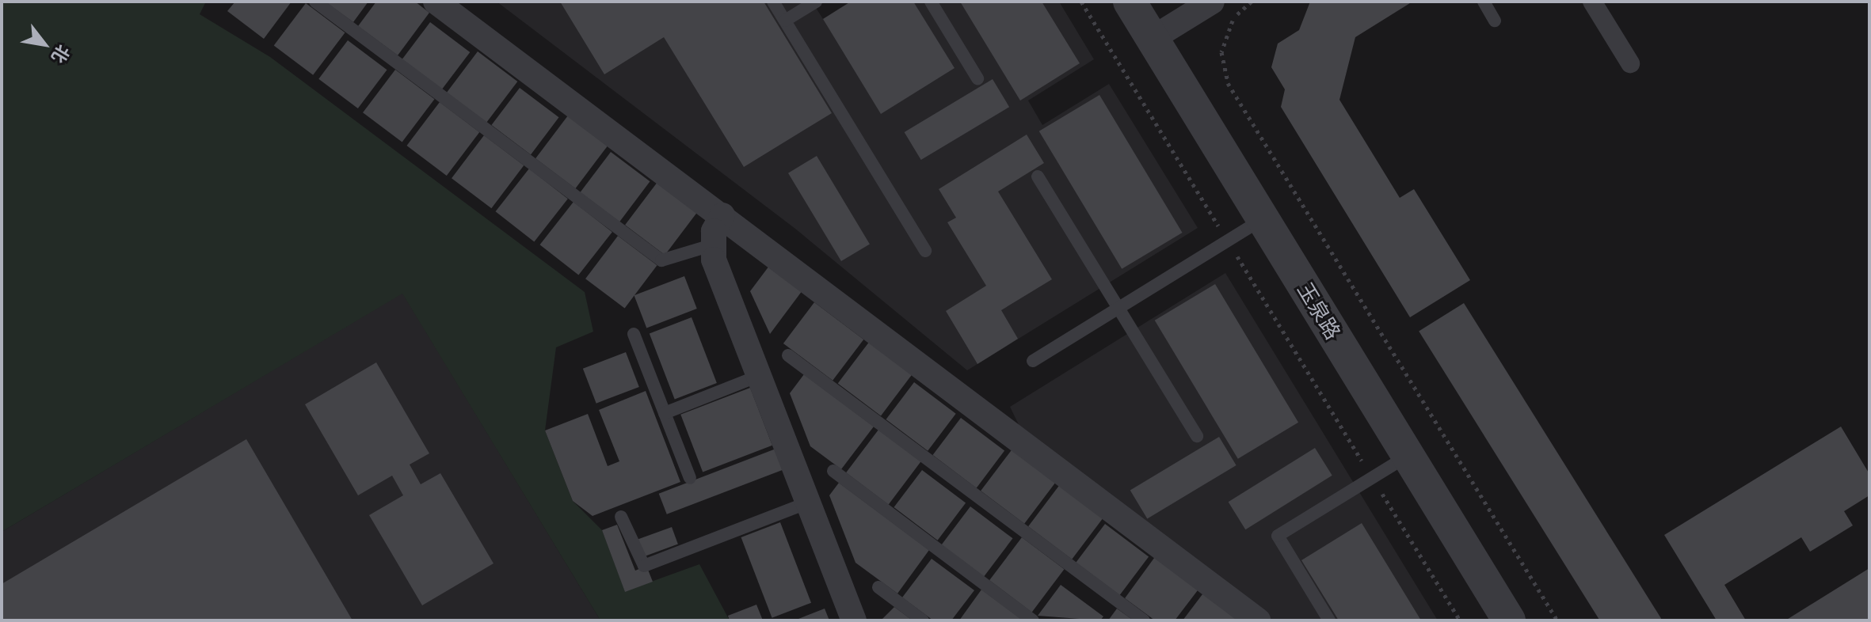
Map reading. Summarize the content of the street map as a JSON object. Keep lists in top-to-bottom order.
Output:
{
  "streets": {
    "street": ["玉泉路"]
  },
  "north": "bottom right"
}
